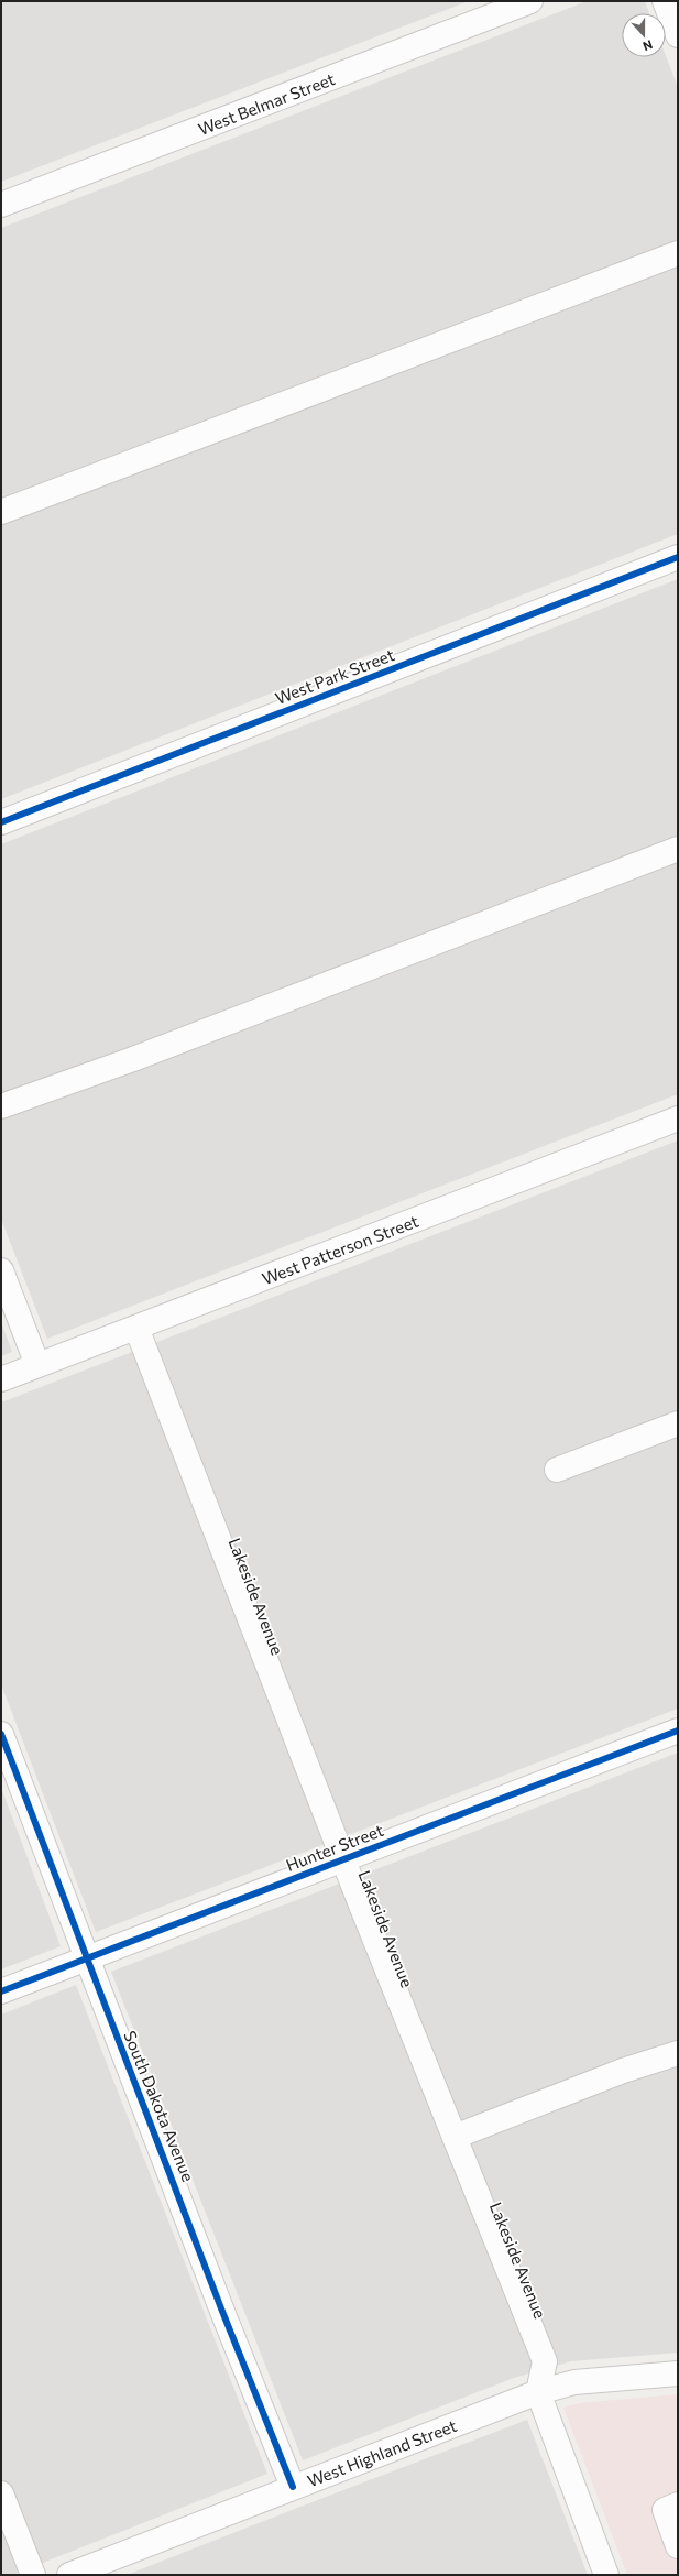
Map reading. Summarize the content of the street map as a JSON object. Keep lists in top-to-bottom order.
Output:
{
  "streets": {
    "street": [
      "West Belmar Street",
      "West Park Street",
      "West Patterson Street",
      "Lakeside Avenue",
      "Hunter Street",
      "South Dakota Avenue",
      "West Highland Street"
    ]
  },
  "crossings": [
    ["West Patterson Street", "Lakeside Avenue"],
    ["Lakeside Avenue", "Hunter Street"],
    ["Lakeside Avenue", "West Highland Street"],
    ["Hunter Street", "South Dakota Avenue"],
    ["South Dakota Avenue", "West Highland Street"]
  ],
  "north": "bottom"
}
